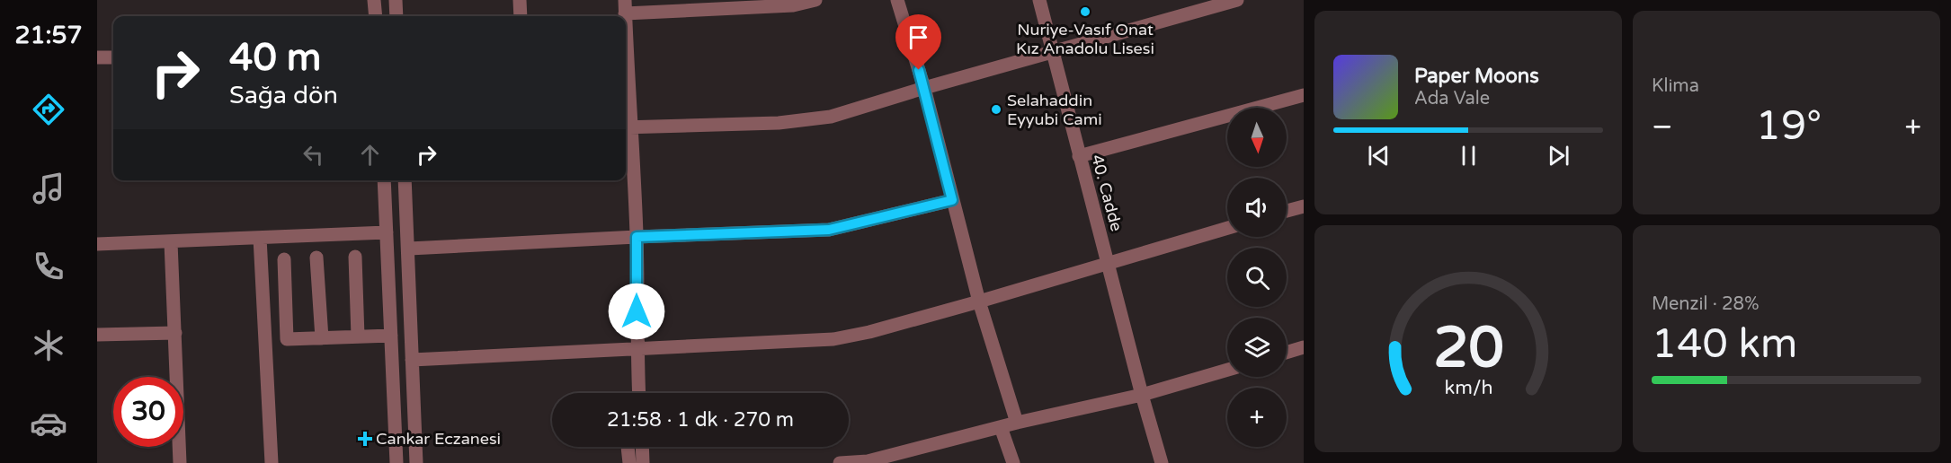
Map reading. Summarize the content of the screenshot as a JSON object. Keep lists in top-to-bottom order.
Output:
{
  "streets": {
    "street": ["40. Cadde"]
  },
  "places": {
    "other": ["Nuriye-Vasıf Onat Kız Anadolu Lisesi", "Selahaddin Eyyubi Cami"],
    "health": ["Cankar Eczanesi"]
  },
  "north": "bottom",
  "page": {
    "tabs": "21:57",
    "tile": [
      "Klima",
      ["Menzil · 28%", "140 km"]
    ],
    "turn": ["40 m", "Sağa dön"],
    "song": ["Paper Moons", "Ada Vale"],
    "heat": ["−", "19°", "+"],
    "map_buttons": "+",
    "limit": "30",
    "trip": "21:58 · 1 dk · 270 m",
    "gauge": ["20", "km/h"]
  }
}
